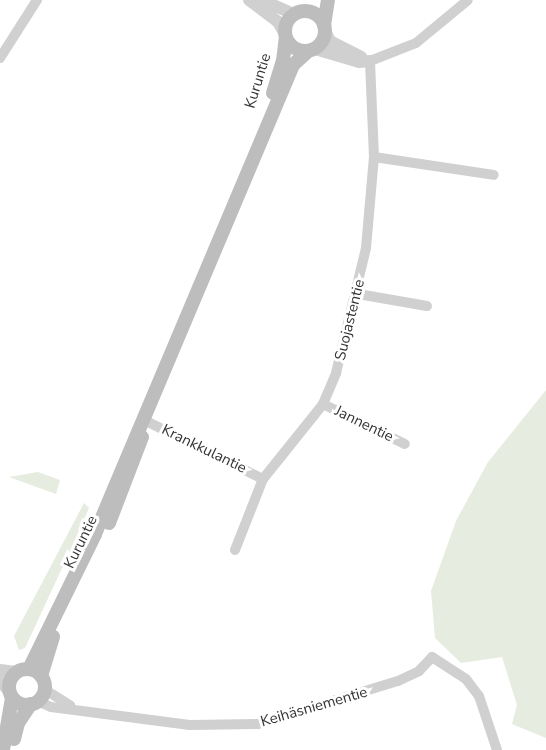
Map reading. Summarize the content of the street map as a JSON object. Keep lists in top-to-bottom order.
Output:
{
  "streets": {
    "main road": ["Kuruntie"],
    "street": [
      "Suojastentie",
      "Jannentie",
      "Krankkulantie",
      "Keihäsniementie"
    ]
  },
  "crossings": [
    ["Kuruntie", "Krankkulantie"],
    ["Kuruntie", "Keihäsniementie"],
    ["Suojastentie", "Jannentie"],
    ["Suojastentie", "Krankkulantie"]
  ]
}
